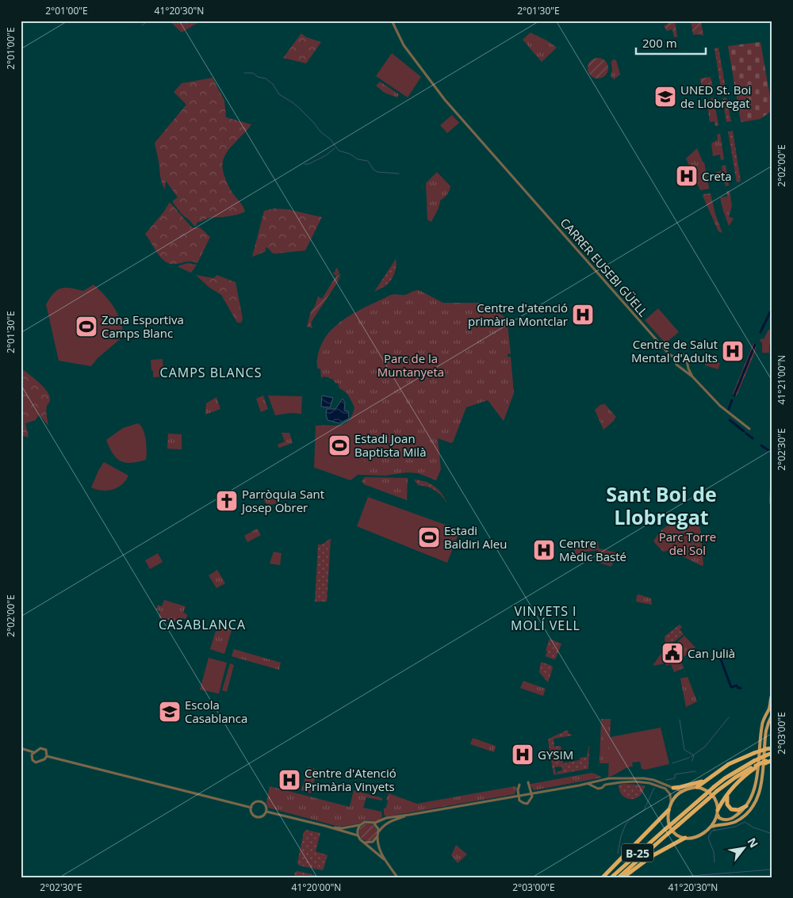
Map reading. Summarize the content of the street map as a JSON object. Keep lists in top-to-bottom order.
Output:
{
  "streets": {
    "highway": ["B-25"],
    "street": ["CARRER EUSEBI GÜELL"]
  },
  "districts": [
    "CAMPS BLANCS",
    "Sant Boi de Llobregat",
    "VINYETS I MOLÍ VELL",
    "CASABLANCA"
  ],
  "parks": ["Parc de la Muntanyeta", "Parc Torre del Sol"],
  "places": {
    "school or university": ["UNED St. Boi de Llobregat", "Escola Casablanca"],
    "hospital": [
      "Creta",
      "Centre d'atenció primària Montclar",
      "Centre de Salut Mental d'Adults",
      "Centre Mèdic Basté",
      "GYSIM",
      "Centre d'Atenció Primària Vinyets"
    ],
    "sports": ["Zona Esportiva Camps Blanc", "Estadi Joan Baptista Milà", "Estadi Baldiri Aleu"],
    "church": ["Parròquia Sant Josep Obrer"],
    "public building": ["Can Julià"]
  },
  "scale_bar": "200 m",
  "north": "top right",
  "coordinates": [
    "2°01'00\"E",
    "41°20'30\"N",
    "2°01'30\"E",
    "2°02'00\"E",
    "41°21'00\"N",
    "2°02'30\"E",
    "2°03'00\"E",
    "41°20'00\"N"
  ]
}
